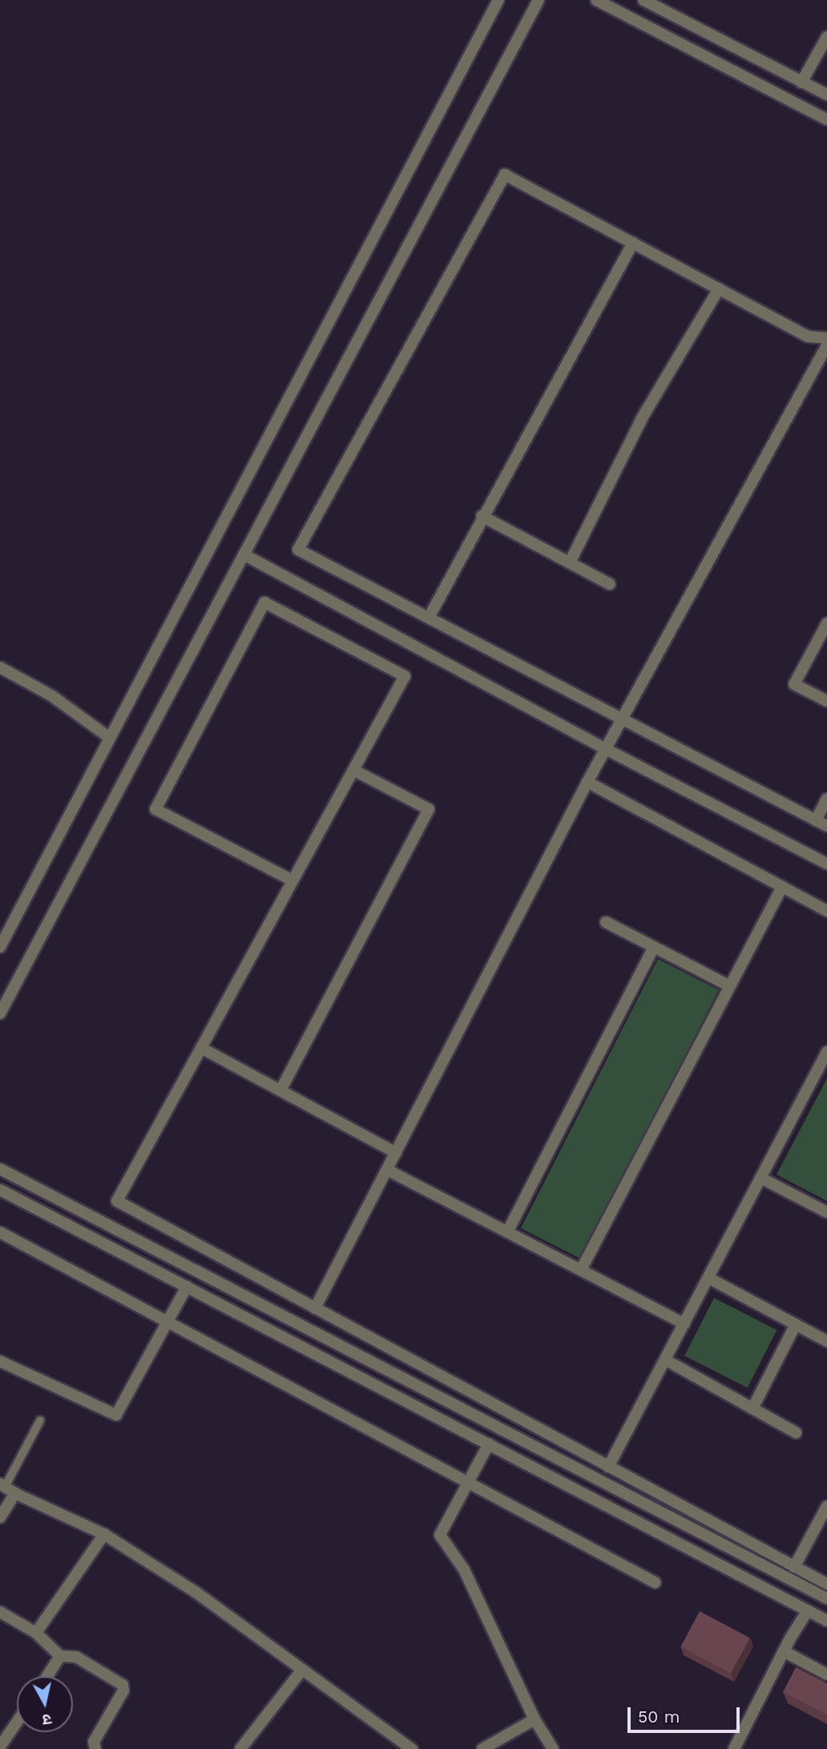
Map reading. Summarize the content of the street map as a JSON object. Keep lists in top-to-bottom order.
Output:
{
  "scale_bar": "50 m",
  "north": "bottom"
}
